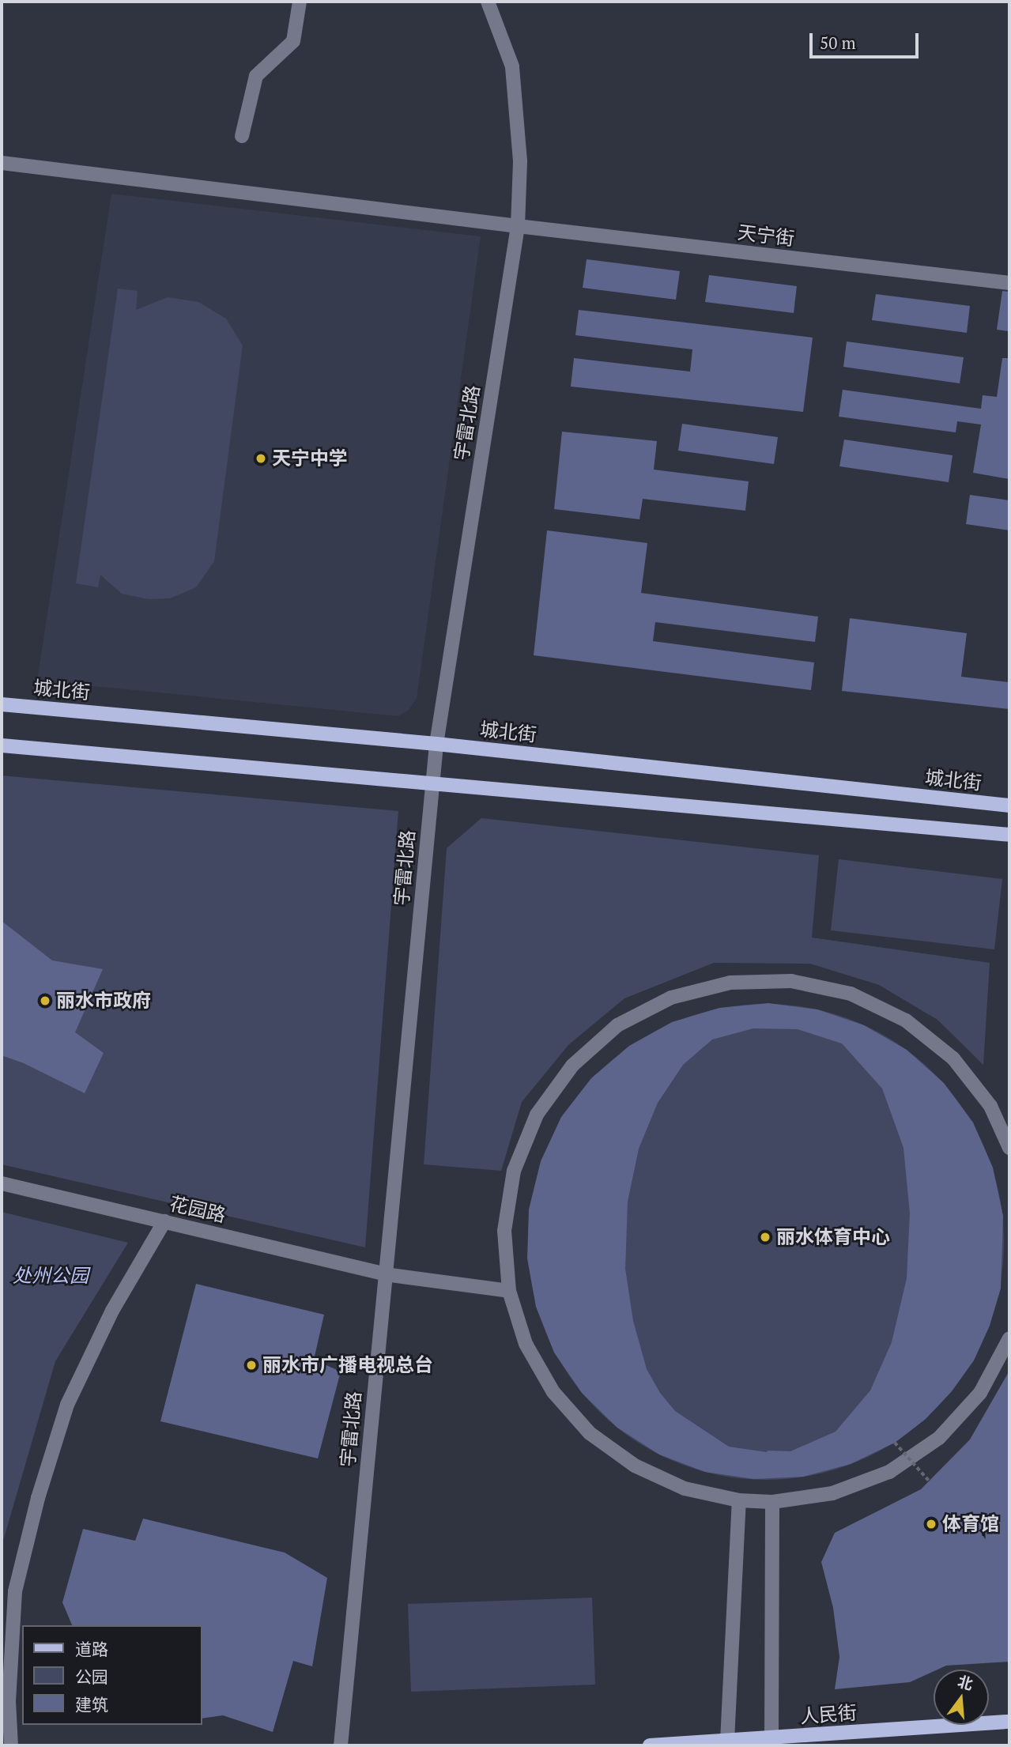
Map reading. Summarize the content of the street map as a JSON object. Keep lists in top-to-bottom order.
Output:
{
  "streets": {
    "main road": ["城北街", "人民街"],
    "street": ["天宁街", "宇雷北路", "花园路"]
  },
  "crossings": [
    ["天宁街", "宇雷北路"],
    ["宇雷北路", "城北街"],
    ["宇雷北路", "花园路"]
  ],
  "parks": ["处州公园"],
  "places": [
    "天宁中学",
    "丽水市政府",
    "丽水体育中心",
    "丽水市广播电视总台",
    "体育馆"
  ],
  "legend": ["道路", "公园", "建筑"],
  "scale_bar": "50 m",
  "north": "top"
}
